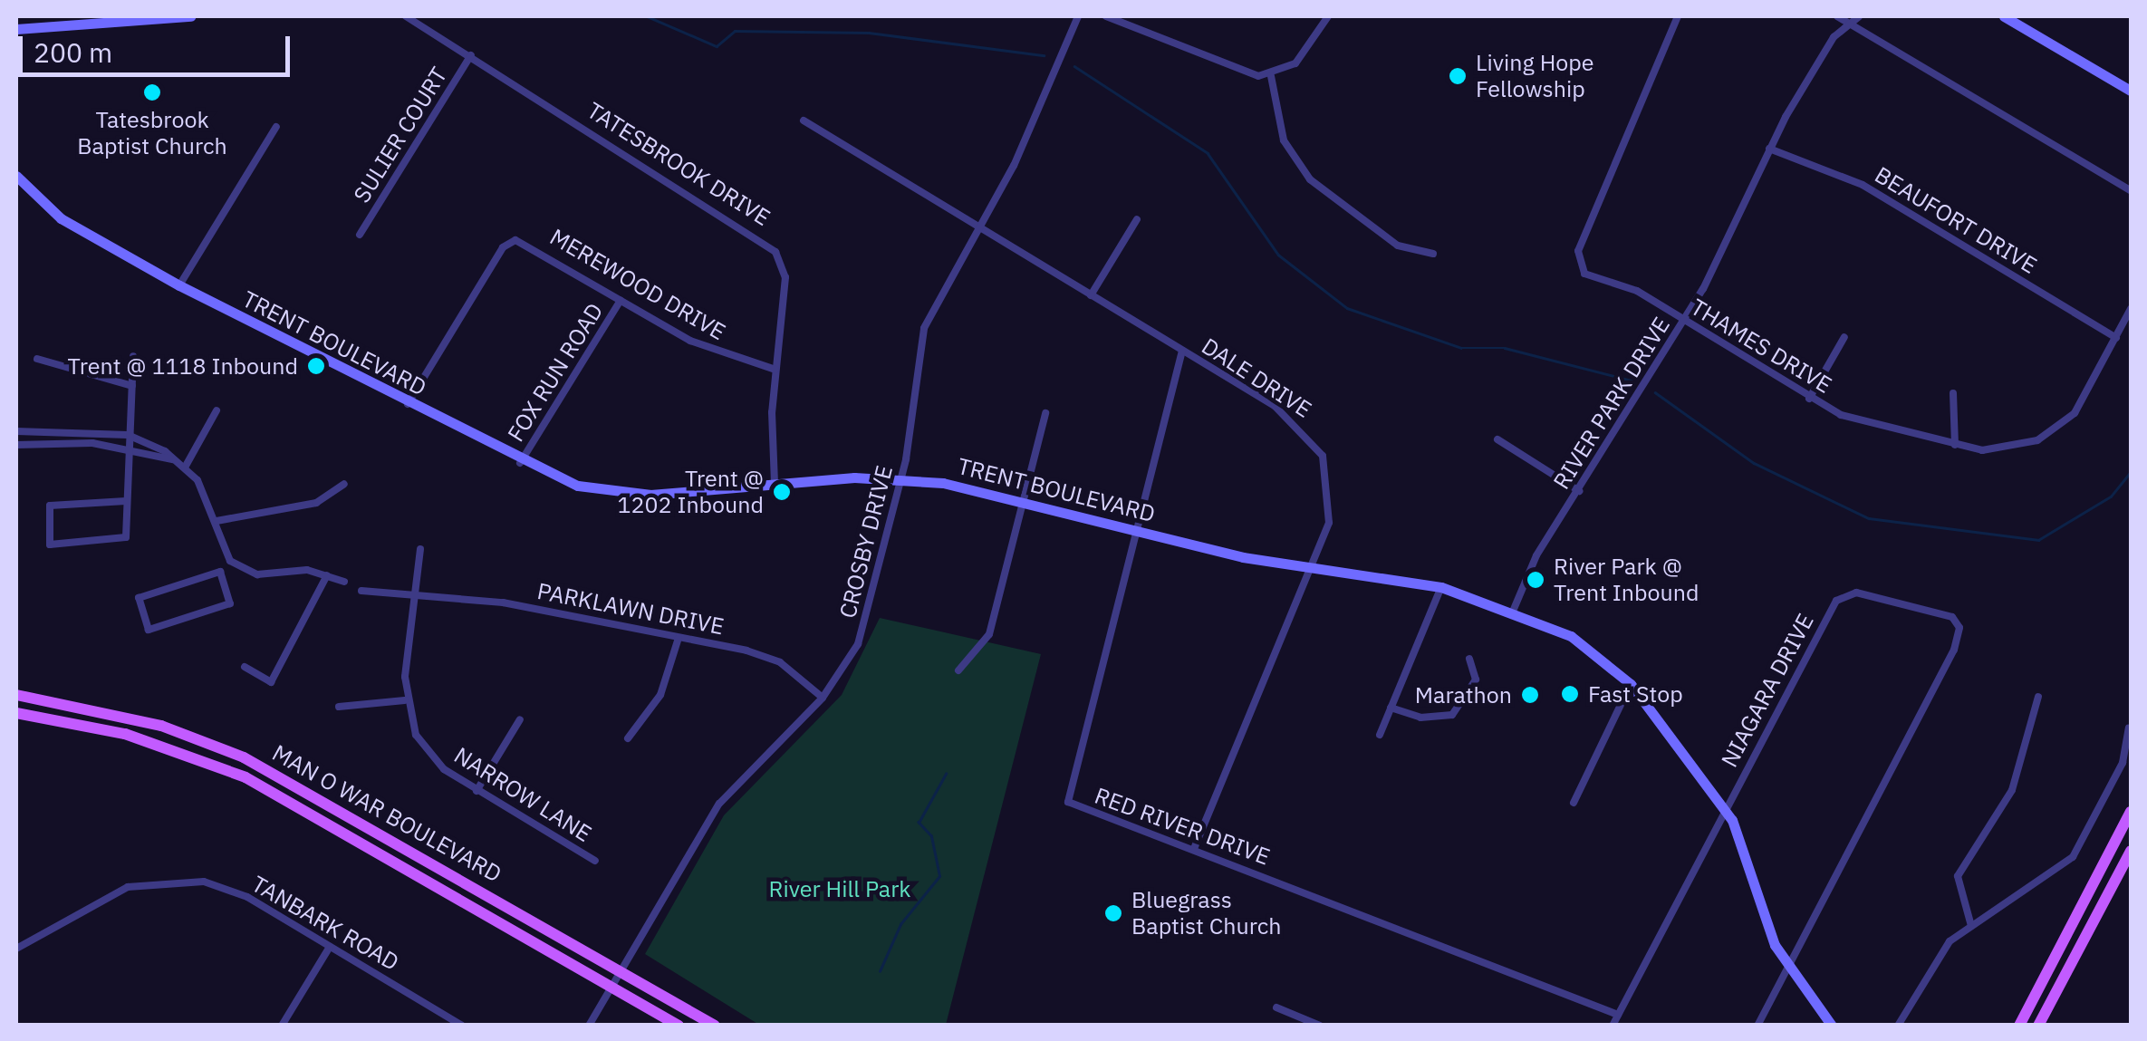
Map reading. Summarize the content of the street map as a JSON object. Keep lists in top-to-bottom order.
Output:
{
  "streets": {
    "main road": ["MAN O WAR BOULEVARD"],
    "street": [
      "SULIER COURT",
      "TATESBROOK DRIVE",
      "BEAUFORT DRIVE",
      "MEREWOOD DRIVE",
      "TRENT BOULEVARD",
      "THAMES DRIVE",
      "FOX RUN ROAD",
      "DALE DRIVE",
      "RIVER PARK DRIVE",
      "CROSBY DRIVE",
      "PARKLAWN DRIVE",
      "NIAGARA DRIVE",
      "NARROW LANE",
      "RED RIVER DRIVE",
      "TANBARK ROAD"
    ]
  },
  "crossings": [
    ["SULIER COURT", "TATESBROOK DRIVE"],
    ["TATESBROOK DRIVE", "MEREWOOD DRIVE"],
    ["TATESBROOK DRIVE", "TRENT BOULEVARD"],
    ["BEAUFORT DRIVE", "THAMES DRIVE"],
    ["BEAUFORT DRIVE", "RIVER PARK DRIVE"],
    ["MEREWOOD DRIVE", "TRENT BOULEVARD"],
    ["MEREWOOD DRIVE", "FOX RUN ROAD"],
    ["TRENT BOULEVARD", "FOX RUN ROAD"],
    ["TRENT BOULEVARD", "DALE DRIVE"],
    ["TRENT BOULEVARD", "RIVER PARK DRIVE"],
    ["TRENT BOULEVARD", "CROSBY DRIVE"],
    ["TRENT BOULEVARD", "NIAGARA DRIVE"],
    ["TRENT BOULEVARD", "RED RIVER DRIVE"],
    ["THAMES DRIVE", "RIVER PARK DRIVE"],
    ["DALE DRIVE", "CROSBY DRIVE"],
    ["DALE DRIVE", "RED RIVER DRIVE"],
    ["CROSBY DRIVE", "PARKLAWN DRIVE"],
    ["CROSBY DRIVE", "MAN O WAR BOULEVARD"],
    ["PARKLAWN DRIVE", "NARROW LANE"],
    ["NIAGARA DRIVE", "RED RIVER DRIVE"]
  ],
  "parks": ["River Hill Park"],
  "places": [
    "Living Hope Fellowship",
    "Tatesbrook Baptist Church",
    "Trent @ 1118 Inbound",
    "Trent @ 1202 Inbound",
    "River Park @ Trent Inbound",
    "Fast Stop",
    "Marathon",
    "Bluegrass Baptist Church"
  ],
  "scale_bar": "200 m"
}
